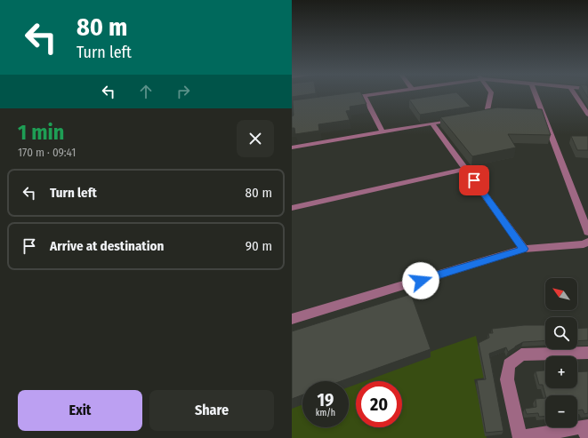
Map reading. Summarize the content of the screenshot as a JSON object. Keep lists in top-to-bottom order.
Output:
{
  "north": "top left",
  "page": {
    "turn": ["80 m", "Turn left"],
    "heading": ["1 min", "170 m · 09:41"],
    "list": [
      {
        "name": "Turn left",
        "value": "80 m"
      },
      {
        "name": "Arrive at destination",
        "value": "90 m"
      }
    ],
    "map_buttons": ["+", "−"],
    "speed": "19 km/h",
    "limit": "20",
    "buttons": ["Exit", "Share"]
  }
}
